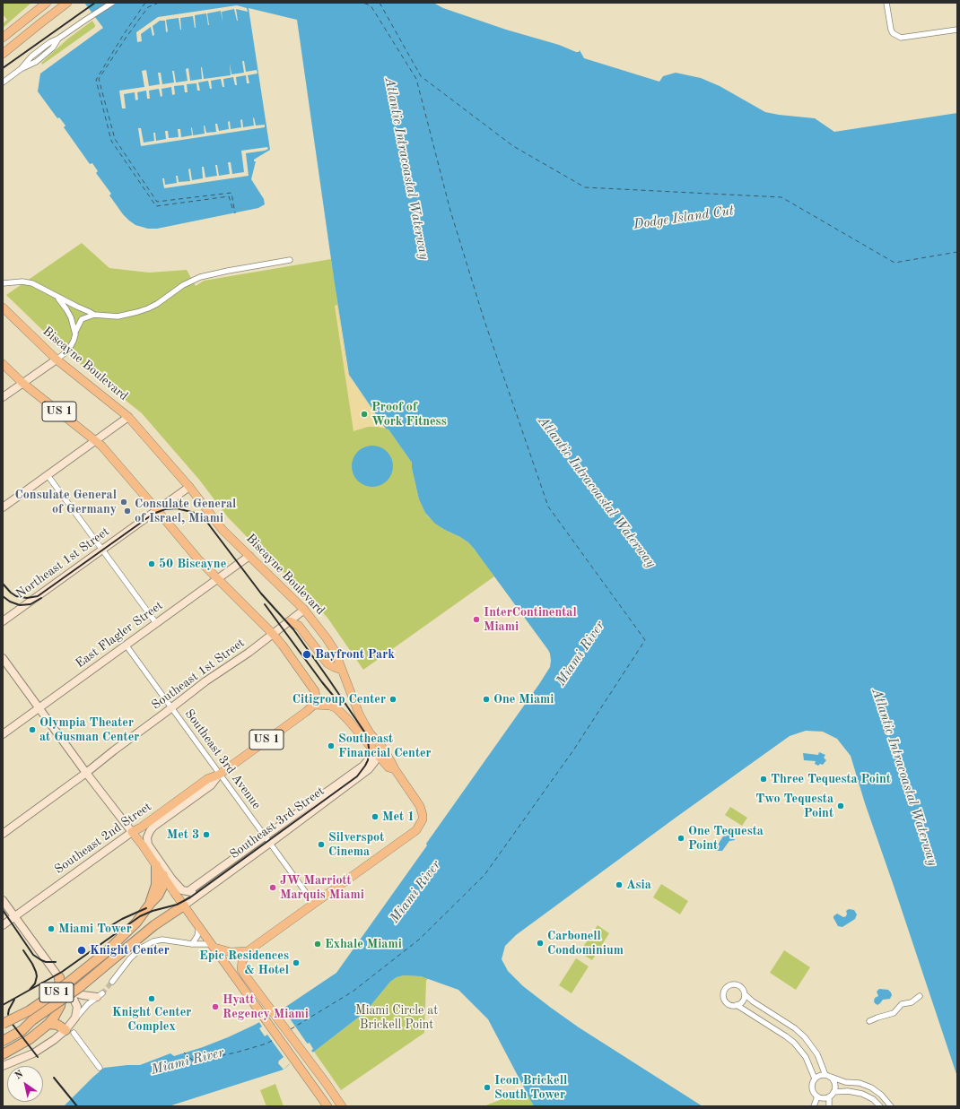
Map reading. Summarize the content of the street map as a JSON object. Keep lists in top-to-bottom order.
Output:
{
  "streets": {
    "highway": ["US 1"],
    "main road": [
      "Biscayne Boulevard",
      "Northeast 1st Street",
      "East Flagler Street",
      "Southeast 1st Street",
      "Southeast 3rd Street",
      "Southeast 2nd Street"
    ],
    "street": ["Southeast 3rd Avenue"]
  },
  "crossings": [
    ["Biscayne Boulevard", "Northeast 1st Street"],
    ["Biscayne Boulevard", "East Flagler Street"],
    ["Biscayne Boulevard", "Southeast 1st Street"],
    ["Biscayne Boulevard", "Southeast 3rd Avenue"],
    ["US 1", "Northeast 1st Street"],
    ["US 1", "East Flagler Street"],
    ["US 1", "Southeast 1st Street"],
    ["US 1", "Southeast 3rd Street"],
    ["US 1", "Southeast 2nd Street"],
    ["East Flagler Street", "Southeast 3rd Avenue"],
    ["Southeast 1st Street", "Southeast 3rd Avenue"],
    ["Southeast 3rd Avenue", "Southeast 3rd Street"],
    ["Southeast 3rd Avenue", "Southeast 2nd Street"]
  ],
  "water": ["Atlantic Intracoastal Waterway", "Dodge Island Cut", "Miami River"],
  "parks": ["Miami Circle at Brickell Point"],
  "places": [
    "Proof of Work Fitness",
    "Consulate General of Germany",
    "Consulate General of Israel, Miami",
    "50 Biscayne",
    "InterContinental Miami",
    "Bayfront Park",
    "Citigroup Center",
    "One Miami",
    "Olympia Theater at Gusman Center",
    "Southeast Financial Center",
    "Three Tequesta Point",
    "Two Tequesta Point",
    "Met 1",
    "Met 3",
    "One Tequesta Point",
    "Silverspot Cinema",
    "Asia",
    "JW Marriott Marquis Miami",
    "Miami Tower",
    "Carbonell Condominium",
    "Exhale Miami",
    "Knight Center",
    "Epic Residences & Hotel",
    "Knight Center Complex",
    "Hyatt Regency Miami",
    "Icon Brickell South Tower"
  ],
  "north": "top left"
}
